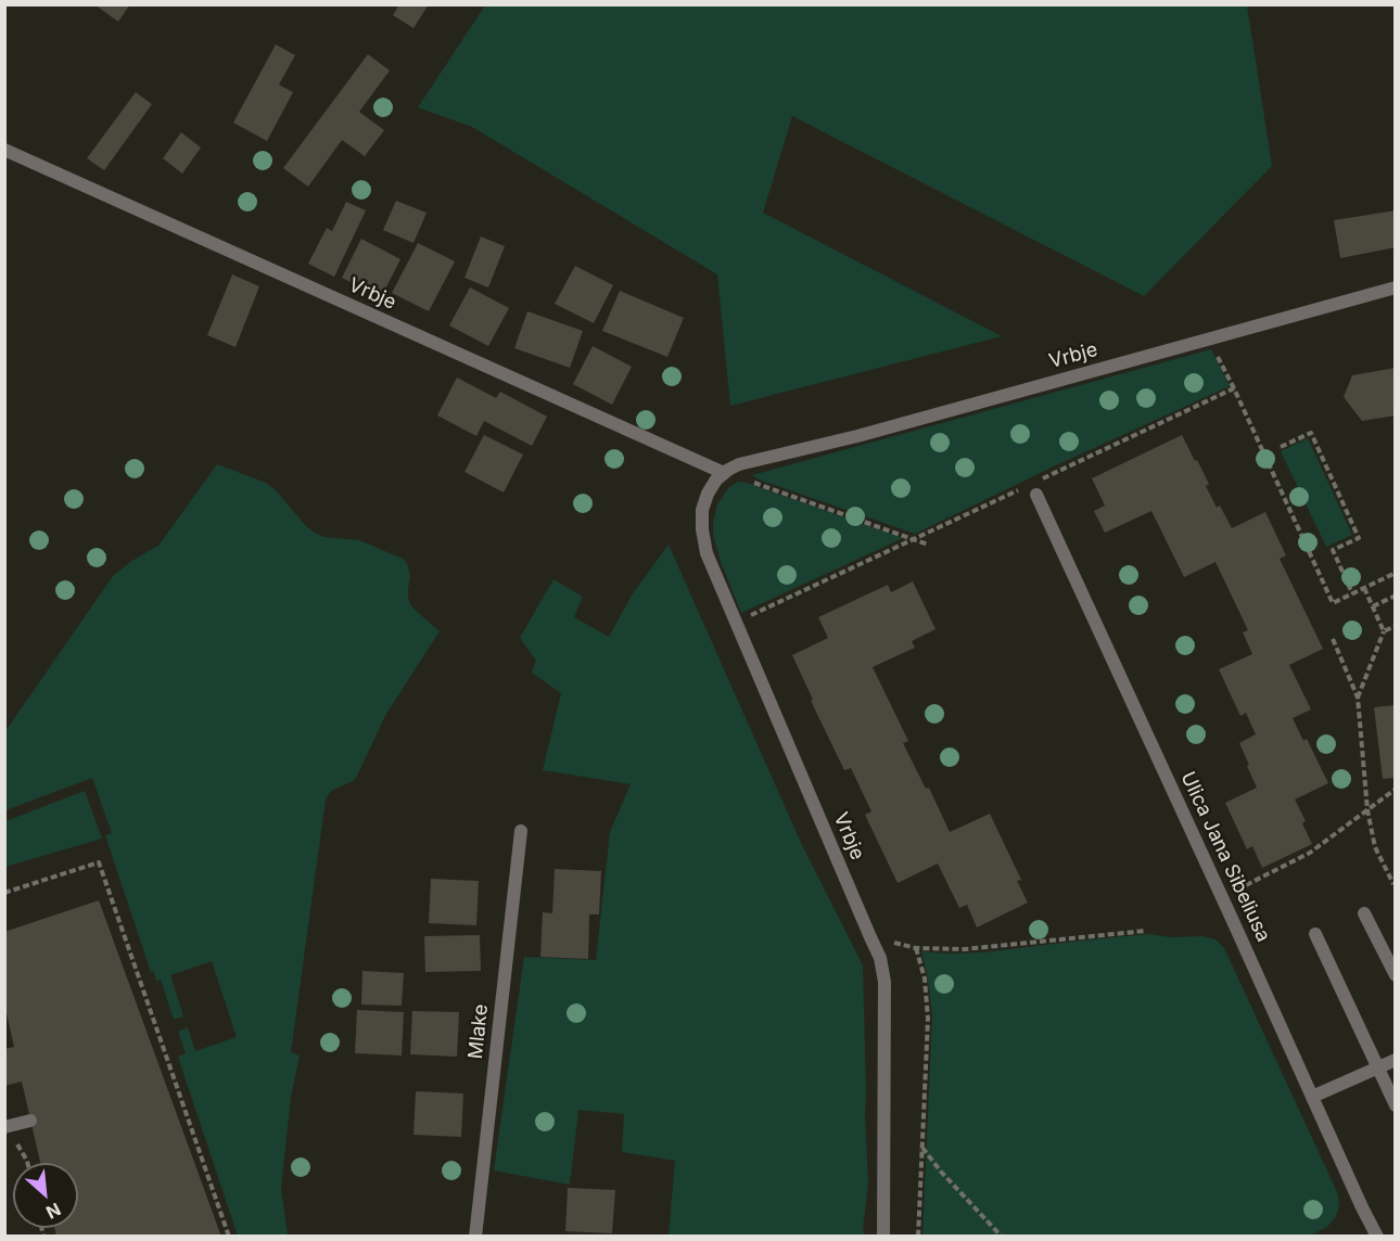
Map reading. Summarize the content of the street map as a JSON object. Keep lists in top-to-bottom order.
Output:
{
  "streets": {
    "street": ["Vrbje", "Ulica Jana Sibeliusa", "Mlake"]
  },
  "north": "bottom right"
}
